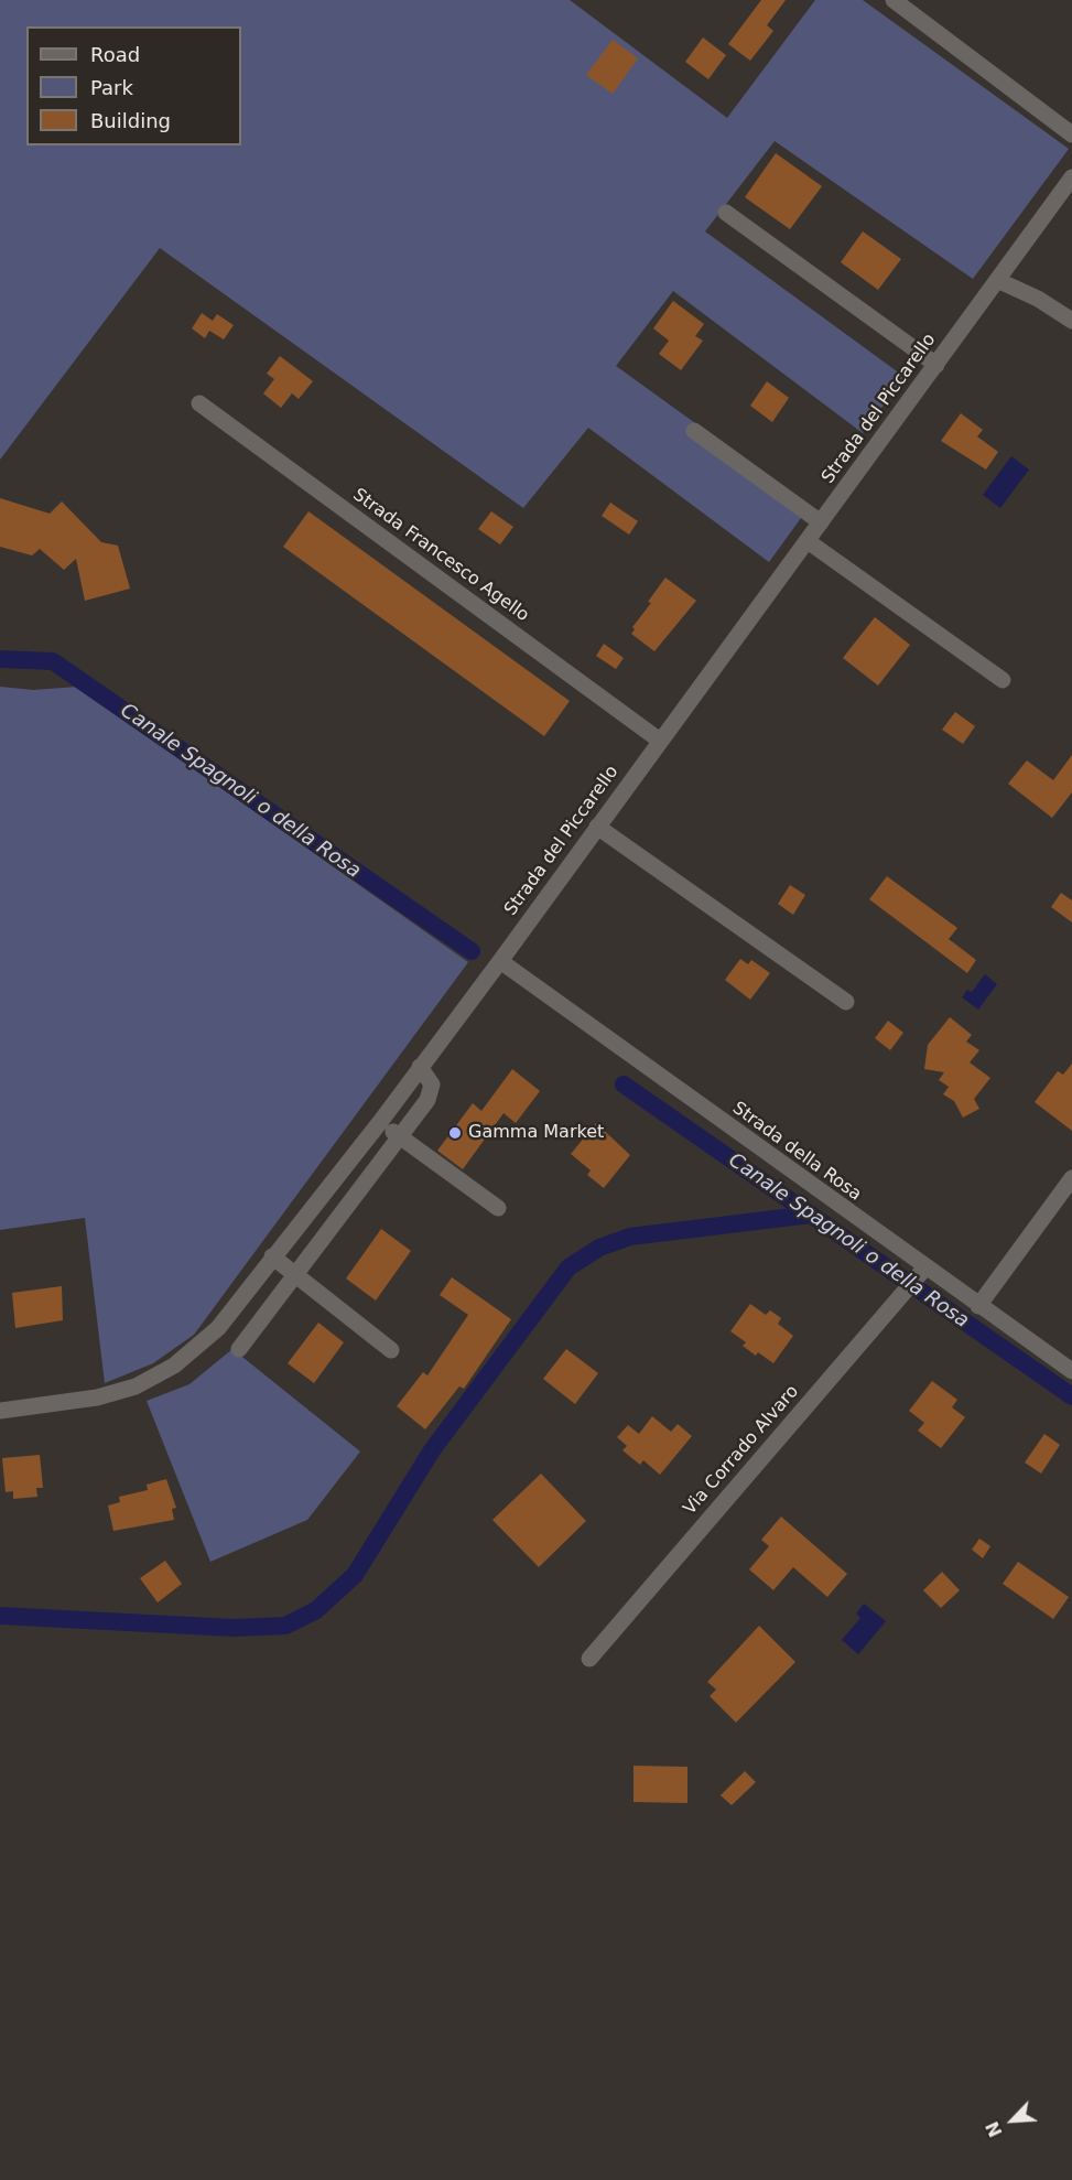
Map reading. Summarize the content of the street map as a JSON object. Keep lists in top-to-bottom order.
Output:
{
  "streets": {
    "street": [
      "Strada del Piccarello",
      "Strada Francesco Agello",
      "Strada della Rosa",
      "Via Corrado Alvaro"
    ]
  },
  "crossings": [
    ["Strada del Piccarello", "Strada Francesco Agello"],
    ["Strada del Piccarello", "Strada della Rosa"],
    ["Strada della Rosa", "Via Corrado Alvaro"]
  ],
  "water": ["Canale Spagnoli o della Rosa"],
  "places": ["Gamma Market"],
  "legend": ["Road", "Park", "Building"],
  "north": "bottom left"
}
